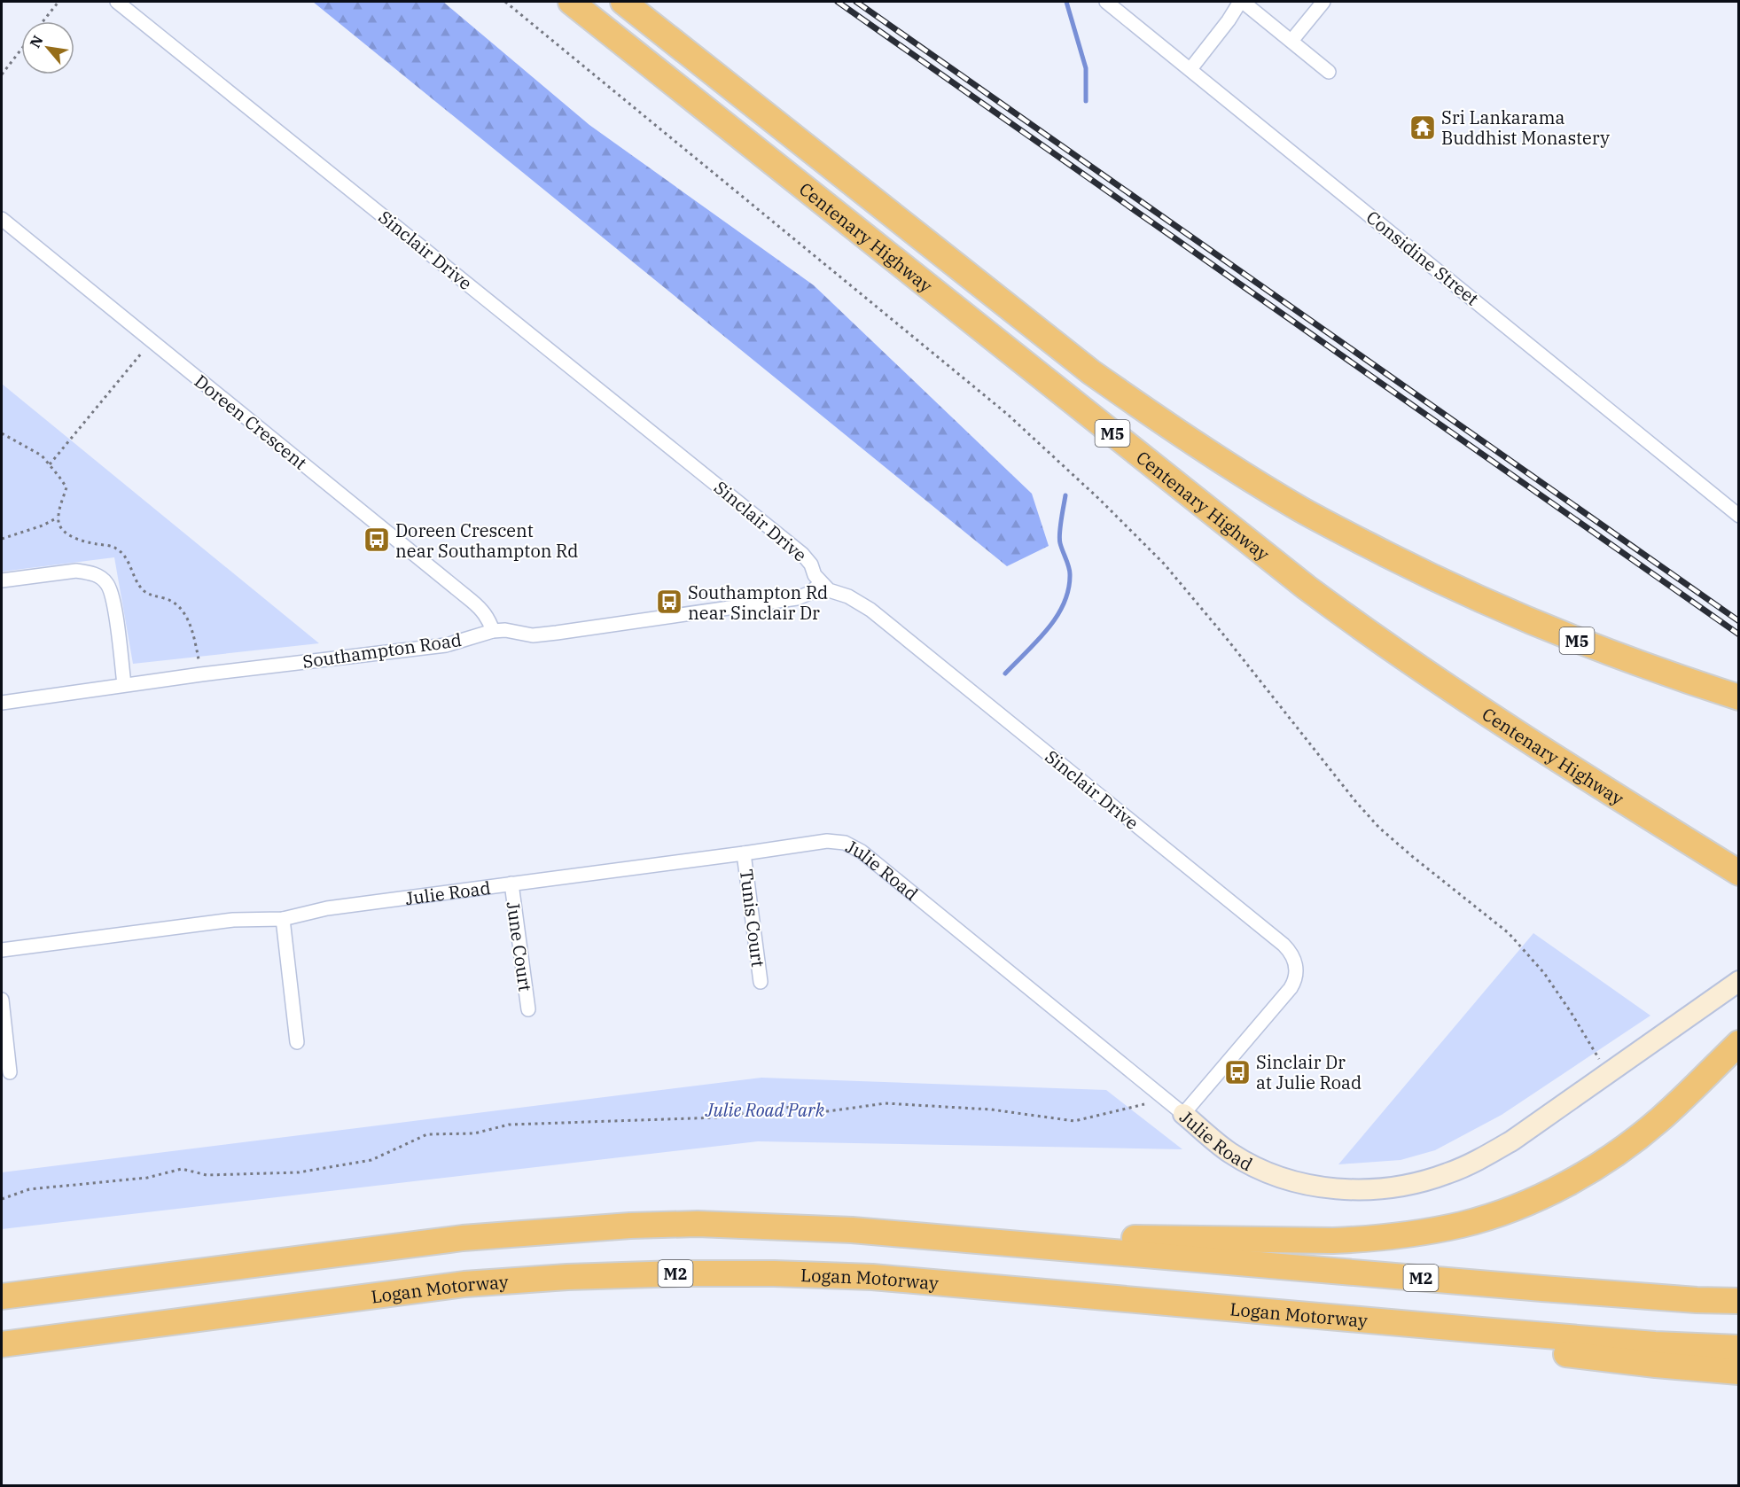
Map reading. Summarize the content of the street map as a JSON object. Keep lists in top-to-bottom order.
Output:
{
  "streets": {
    "highway": [
      "Centenary Highway",
      "M5",
      "M2",
      "Logan Motorway"
    ],
    "street": [
      "Sinclair Drive",
      "Considine Street",
      "Doreen Crescent",
      "Southampton Road",
      "Julie Road",
      "Tunis Court",
      "June Court"
    ]
  },
  "crossings": [
    ["Sinclair Drive", "Southampton Road"],
    ["Sinclair Drive", "Julie Road"],
    ["Doreen Crescent", "Southampton Road"],
    ["Julie Road", "Tunis Court"],
    ["Julie Road", "June Court"]
  ],
  "parks": ["Julie Road Park"],
  "places": {
    "temple": ["Sri Lankarama Buddhist Monastery"],
    "bus stop": ["Doreen Crescent near Southampton Rd", "Southampton Rd near Sinclair Dr", "Sinclair Dr at Julie Road"]
  },
  "north": "top left"
}
